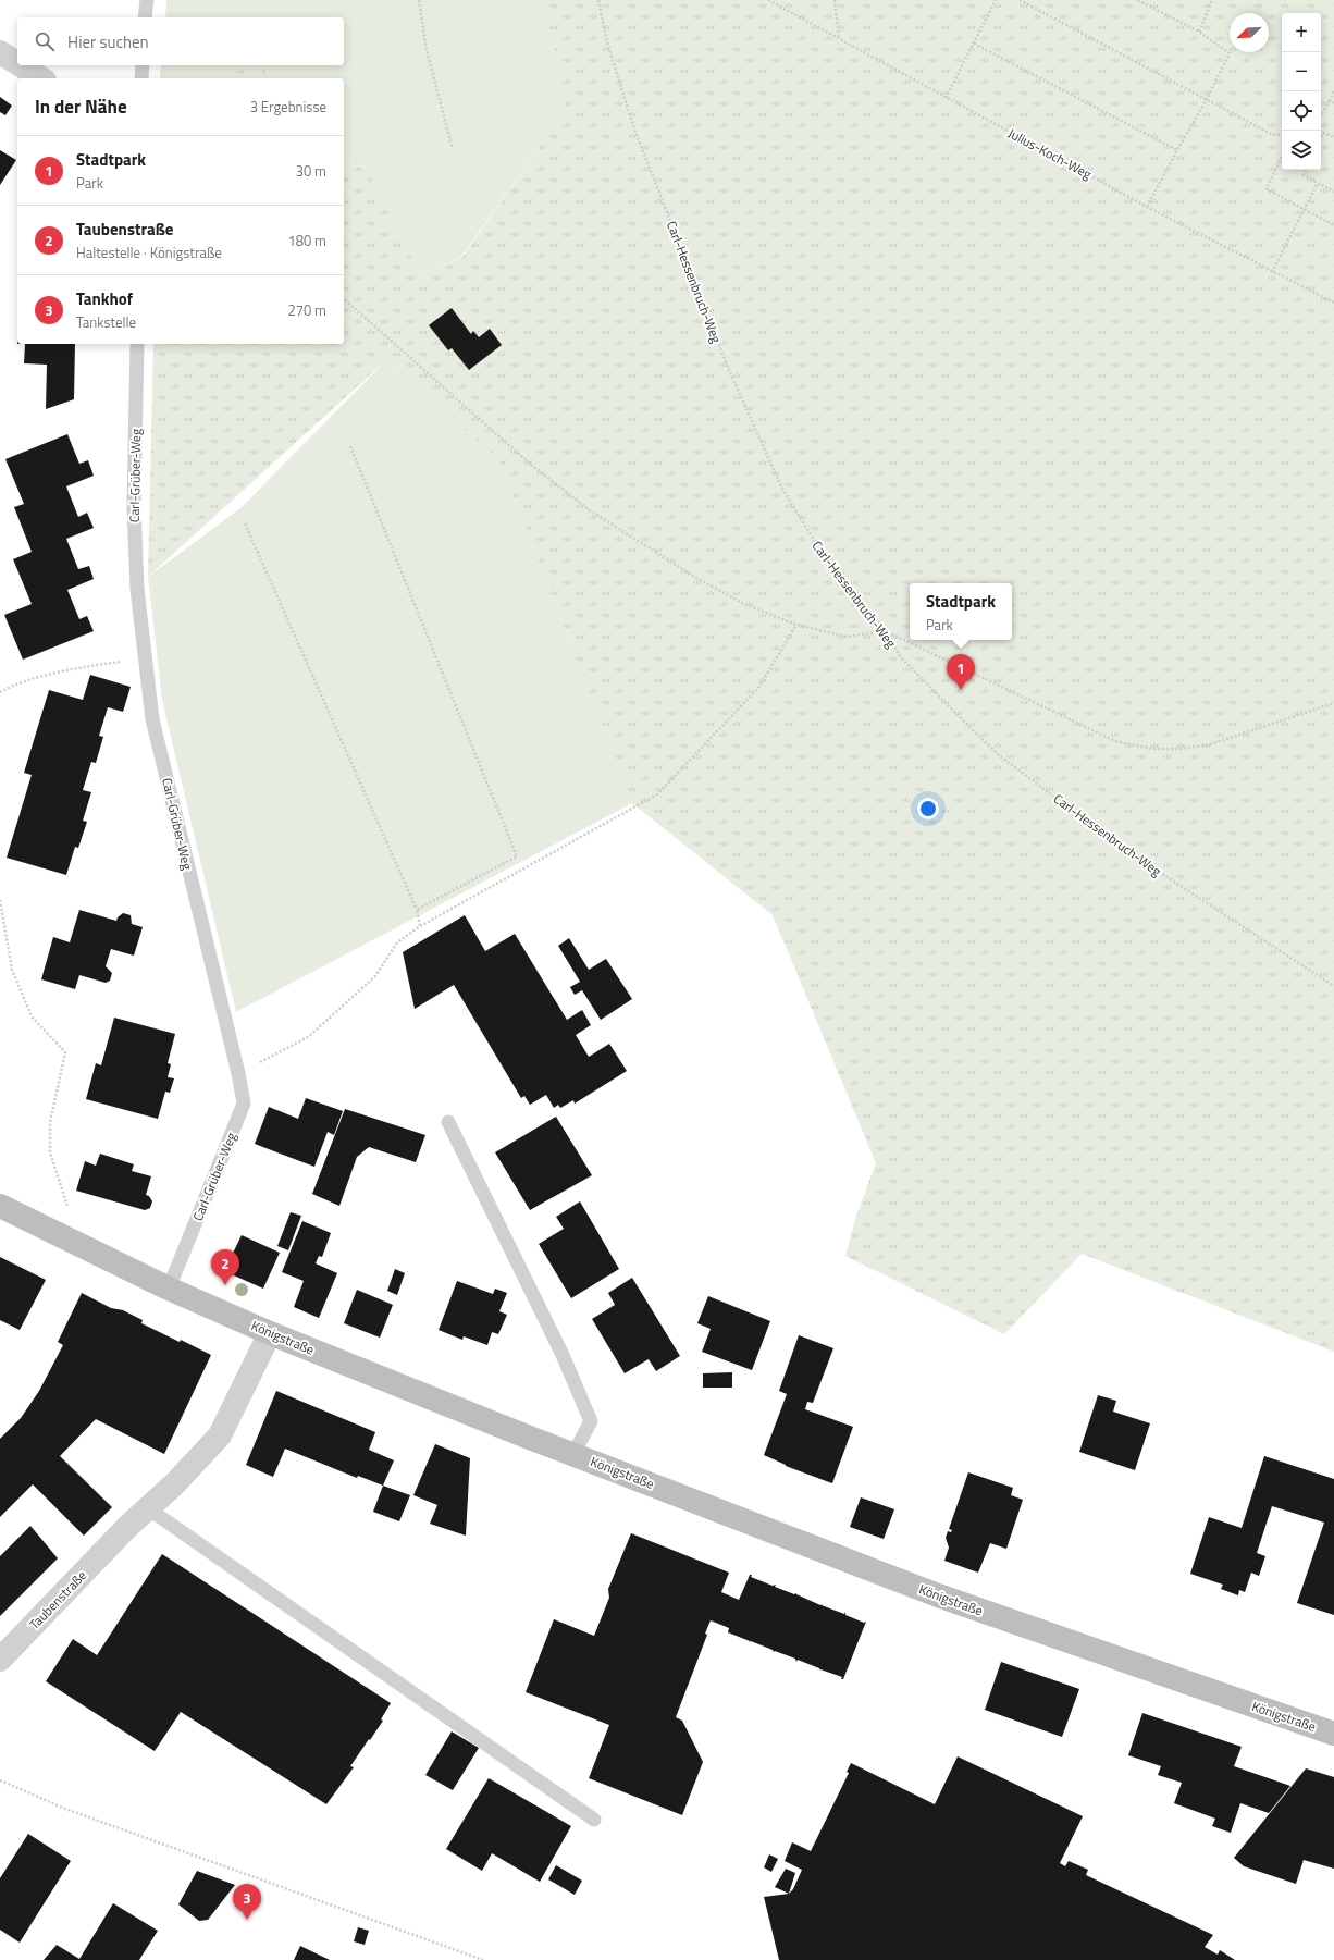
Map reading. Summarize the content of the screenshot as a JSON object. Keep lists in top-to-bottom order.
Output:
{
  "streets": {
    "main road": ["Königstraße"],
    "street": ["Taubenstraße"],
    "lane": ["Carl-Grüber-Weg"],
    "path": ["Julius-Koch-Weg", "Carl-Hessenbruch-Weg"]
  },
  "crossings": [
    ["Carl-Grüber-Weg", "Königstraße"],
    ["Königstraße", "Taubenstraße"]
  ],
  "north": "bottom left",
  "page": {
    "map_buttons": ["+", "−"],
    "search": "Hier suchen",
    "heading": ["In der Nähe", "3 Ergebnisse"],
    "list": [
      {
        "mark": "1",
        "name": "Stadtpark",
        "note": "Park",
        "value": "30 m"
      },
      {
        "mark": "2",
        "name": "Taubenstraße",
        "note": "Haltestelle · Königstraße",
        "value": "180 m"
      },
      {
        "mark": "3",
        "name": "Tankhof",
        "note": "Tankstelle",
        "value": "270 m"
      }
    ],
    "popup": ["Stadtpark", "Park"],
    "pins": ["1", "2", "3"]
  }
}
